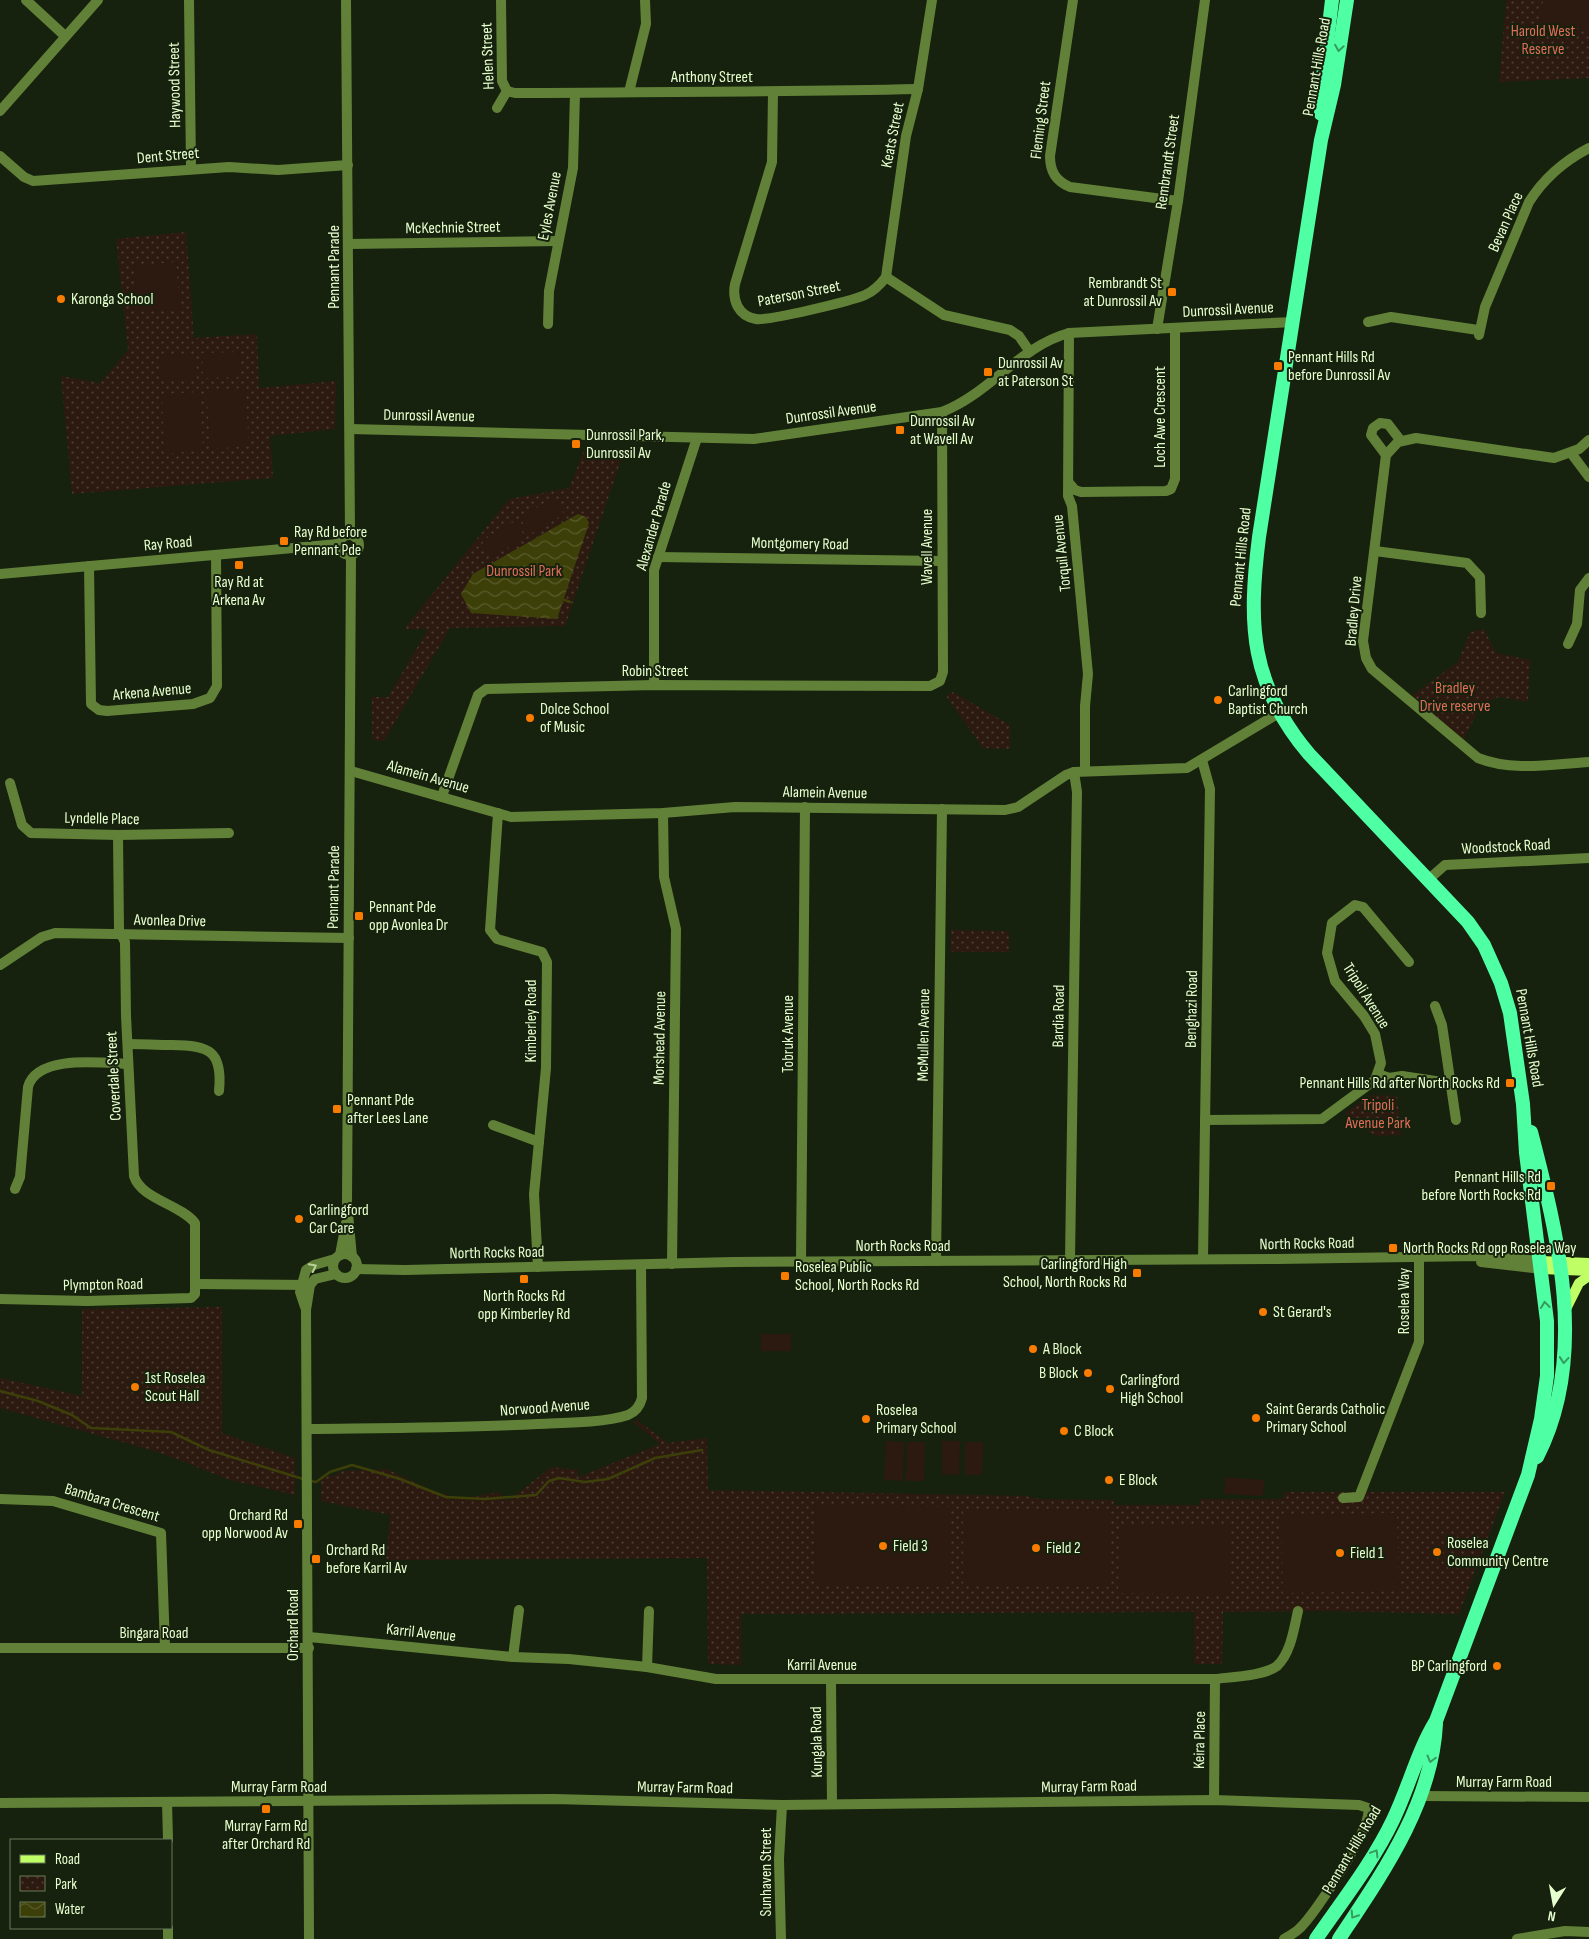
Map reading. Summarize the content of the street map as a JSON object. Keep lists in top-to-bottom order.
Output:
{
  "streets": {
    "highway": ["Pennant Hills Road"],
    "main road": ["North Rocks Road"],
    "street": [
      "Helen Street",
      "Anthony Street",
      "Haywood Street",
      "Fleming Street",
      "Keats Street",
      "Dent Street",
      "Rembrandt Street",
      "Eyles Avenue",
      "Bevan Place",
      "McKechnie Street",
      "Pennant Parade",
      "Paterson Street",
      "Dunrossil Avenue",
      "Loch Awe Crescent",
      "Alexander Parade",
      "Ray Road",
      "Montgomery Road",
      "Wavell Avenue",
      "Torquil Avenue",
      "Bradley Drive",
      "Robin Street",
      "Arkena Avenue",
      "Alamein Avenue",
      "Lyndelle Place",
      "Woodstock Road",
      "Avonlea Drive",
      "Tripoli Avenue",
      "Benghazi Road",
      "Bardia Road",
      "Kimberley Road",
      "Tobruk Avenue",
      "McMullen Avenue",
      "Morshead Avenue",
      "Coverdale Street",
      "Plympton Road",
      "Roselea Way",
      "Norwood Avenue",
      "Bambara Crescent",
      "Orchard Road",
      "Bingara Road",
      "Karril Avenue",
      "Keira Place",
      "Kungala Road",
      "Murray Farm Road",
      "Sunhaven Street"
    ]
  },
  "crossings": [
    ["Helen Street", "Anthony Street"],
    ["Pennant Hills Road", "Dunrossil Avenue"],
    ["Pennant Hills Road", "Alamein Avenue"],
    ["Pennant Hills Road", "Woodstock Road"],
    ["Pennant Hills Road", "North Rocks Road"],
    ["Pennant Hills Road", "Murray Farm Road"],
    ["Anthony Street", "Keats Street"],
    ["Anthony Street", "Eyles Avenue"],
    ["Anthony Street", "Paterson Street"],
    ["Haywood Street", "Dent Street"],
    ["Fleming Street", "Rembrandt Street"],
    ["Keats Street", "Paterson Street"],
    ["Dent Street", "Pennant Parade"],
    ["Rembrandt Street", "Dunrossil Avenue"],
    ["Eyles Avenue", "McKechnie Street"],
    ["McKechnie Street", "Pennant Parade"],
    ["Pennant Parade", "Dunrossil Avenue"],
    ["Pennant Parade", "Ray Road"],
    ["Pennant Parade", "Alamein Avenue"],
    ["Pennant Parade", "Avonlea Drive"],
    ["Pennant Parade", "North Rocks Road"],
    ["Dunrossil Avenue", "Loch Awe Crescent"],
    ["Dunrossil Avenue", "Alexander Parade"],
    ["Dunrossil Avenue", "Wavell Avenue"],
    ["Dunrossil Avenue", "Torquil Avenue"],
    ["Loch Awe Crescent", "Torquil Avenue"],
    ["Alexander Parade", "Montgomery Road"],
    ["Alexander Parade", "Robin Street"],
    ["Ray Road", "Arkena Avenue"],
    ["Montgomery Road", "Wavell Avenue"],
    ["Wavell Avenue", "Robin Street"],
    ["Torquil Avenue", "Alamein Avenue"],
    ["Torquil Avenue", "Bardia Road"],
    ["Robin Street", "Alamein Avenue"],
    ["Alamein Avenue", "Benghazi Road"],
    ["Alamein Avenue", "Bardia Road"],
    ["Alamein Avenue", "Kimberley Road"],
    ["Alamein Avenue", "Tobruk Avenue"],
    ["Alamein Avenue", "McMullen Avenue"],
    ["Alamein Avenue", "Morshead Avenue"],
    ["Lyndelle Place", "Coverdale Street"],
    ["Avonlea Drive", "Coverdale Street"],
    ["Benghazi Road", "North Rocks Road"],
    ["Bardia Road", "North Rocks Road"],
    ["Kimberley Road", "North Rocks Road"],
    ["Tobruk Avenue", "North Rocks Road"],
    ["McMullen Avenue", "North Rocks Road"],
    ["Morshead Avenue", "North Rocks Road"],
    ["Coverdale Street", "Plympton Road"],
    ["North Rocks Road", "Roselea Way"],
    ["North Rocks Road", "Norwood Avenue"],
    ["Norwood Avenue", "Orchard Road"],
    ["Bambara Crescent", "Bingara Road"],
    ["Orchard Road", "Bingara Road"],
    ["Orchard Road", "Karril Avenue"],
    ["Orchard Road", "Murray Farm Road"],
    ["Karril Avenue", "Keira Place"],
    ["Karril Avenue", "Kungala Road"],
    ["Keira Place", "Murray Farm Road"],
    ["Kungala Road", "Murray Farm Road"],
    ["Murray Farm Road", "Sunhaven Street"]
  ],
  "parks": [
    "Harold West Reserve",
    "Dunrossil Park",
    "Bradley Drive reserve",
    "Tripoli Avenue Park"
  ],
  "places": {
    "transit": [
      "Rembrandt St at Dunrossil Av",
      "Pennant Hills Rd before Dunrossil Av",
      "Dunrossil Av at Paterson St",
      "Dunrossil Av at Wavell Av",
      "Dunrossil Park, Dunrossil Av",
      "Ray Rd before Pennant Pde",
      "Ray Rd at Arkena Av",
      "Pennant Pde opp Avonlea Dr",
      "Pennant Hills Rd after North Rocks Rd",
      "Pennant Pde after Lees Lane",
      "Pennant Hills Rd before North Rocks Rd",
      "North Rocks Rd opp Roselea Way",
      "Carlingford High School, North Rocks Rd",
      "Roselea Public School, North Rocks Rd",
      "North Rocks Rd opp Kimberley Rd",
      "Orchard Rd opp Norwood Av",
      "Orchard Rd before Karril Av",
      "Murray Farm Rd after Orchard Rd"
    ],
    "other": [
      "Karonga School",
      "Carlingford Baptist Church",
      "Dolce School of Music",
      "Carlingford Car Care",
      "St Gerard's",
      "A Block",
      "B Block",
      "1st Roselea Scout Hall",
      "Carlingford High School",
      "Saint Gerards Catholic Primary School",
      "Roselea Primary School",
      "C Block",
      "E Block",
      "Field 3",
      "Field 2",
      "Roselea Community Centre",
      "Field 1",
      "BP Carlingford"
    ]
  },
  "legend": ["Road", "Park", "Water"],
  "north": "bottom"
}
